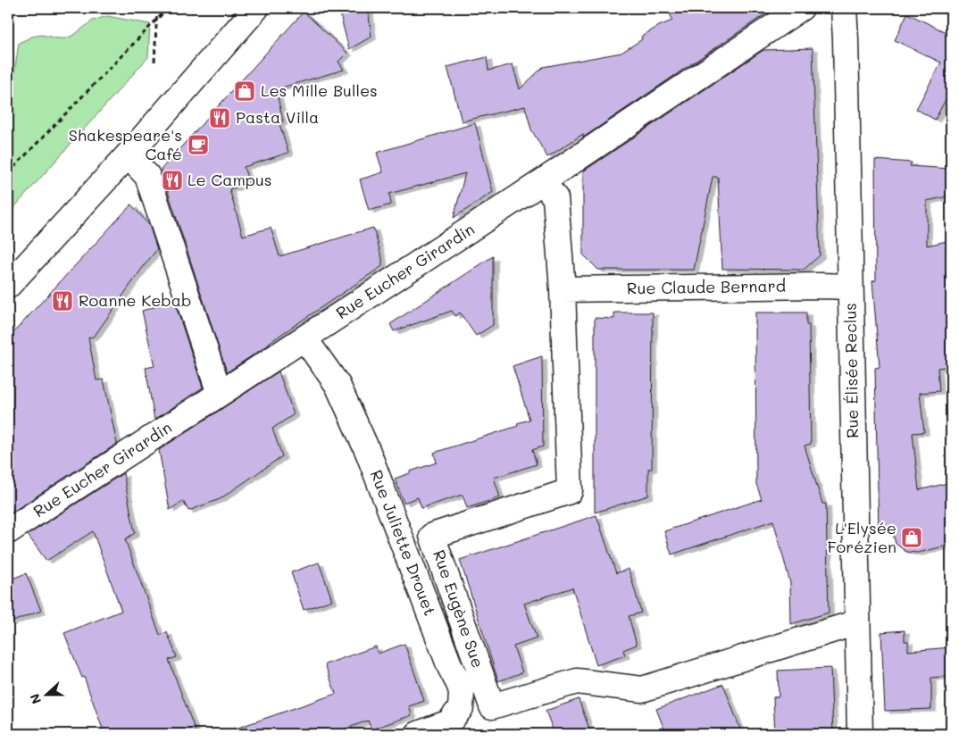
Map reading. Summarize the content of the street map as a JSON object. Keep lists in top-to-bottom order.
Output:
{
  "streets": {
    "street": [
      "Rue Eucher Girardin",
      "Rue Claude Bernard",
      "Rue Élisée Reclus",
      "Rue Juliette Drouet",
      "Rue Eugène Sue"
    ]
  },
  "crossings": [
    ["Rue Eucher Girardin", "Rue Juliette Drouet"],
    ["Rue Eucher Girardin", "Rue Eugène Sue"],
    ["Rue Claude Bernard", "Rue Élisée Reclus"],
    ["Rue Claude Bernard", "Rue Eugène Sue"],
    ["Rue Élisée Reclus", "Rue Eugène Sue"]
  ],
  "places": {
    "shop": ["Les Mille Bulles", "L'Elysée Forézien"],
    "restaurant": ["Pasta Villa", "Le Campus", "Roanne Kebab"],
    "cafe": ["Shakespeare's Café"]
  },
  "north": "left"
}
